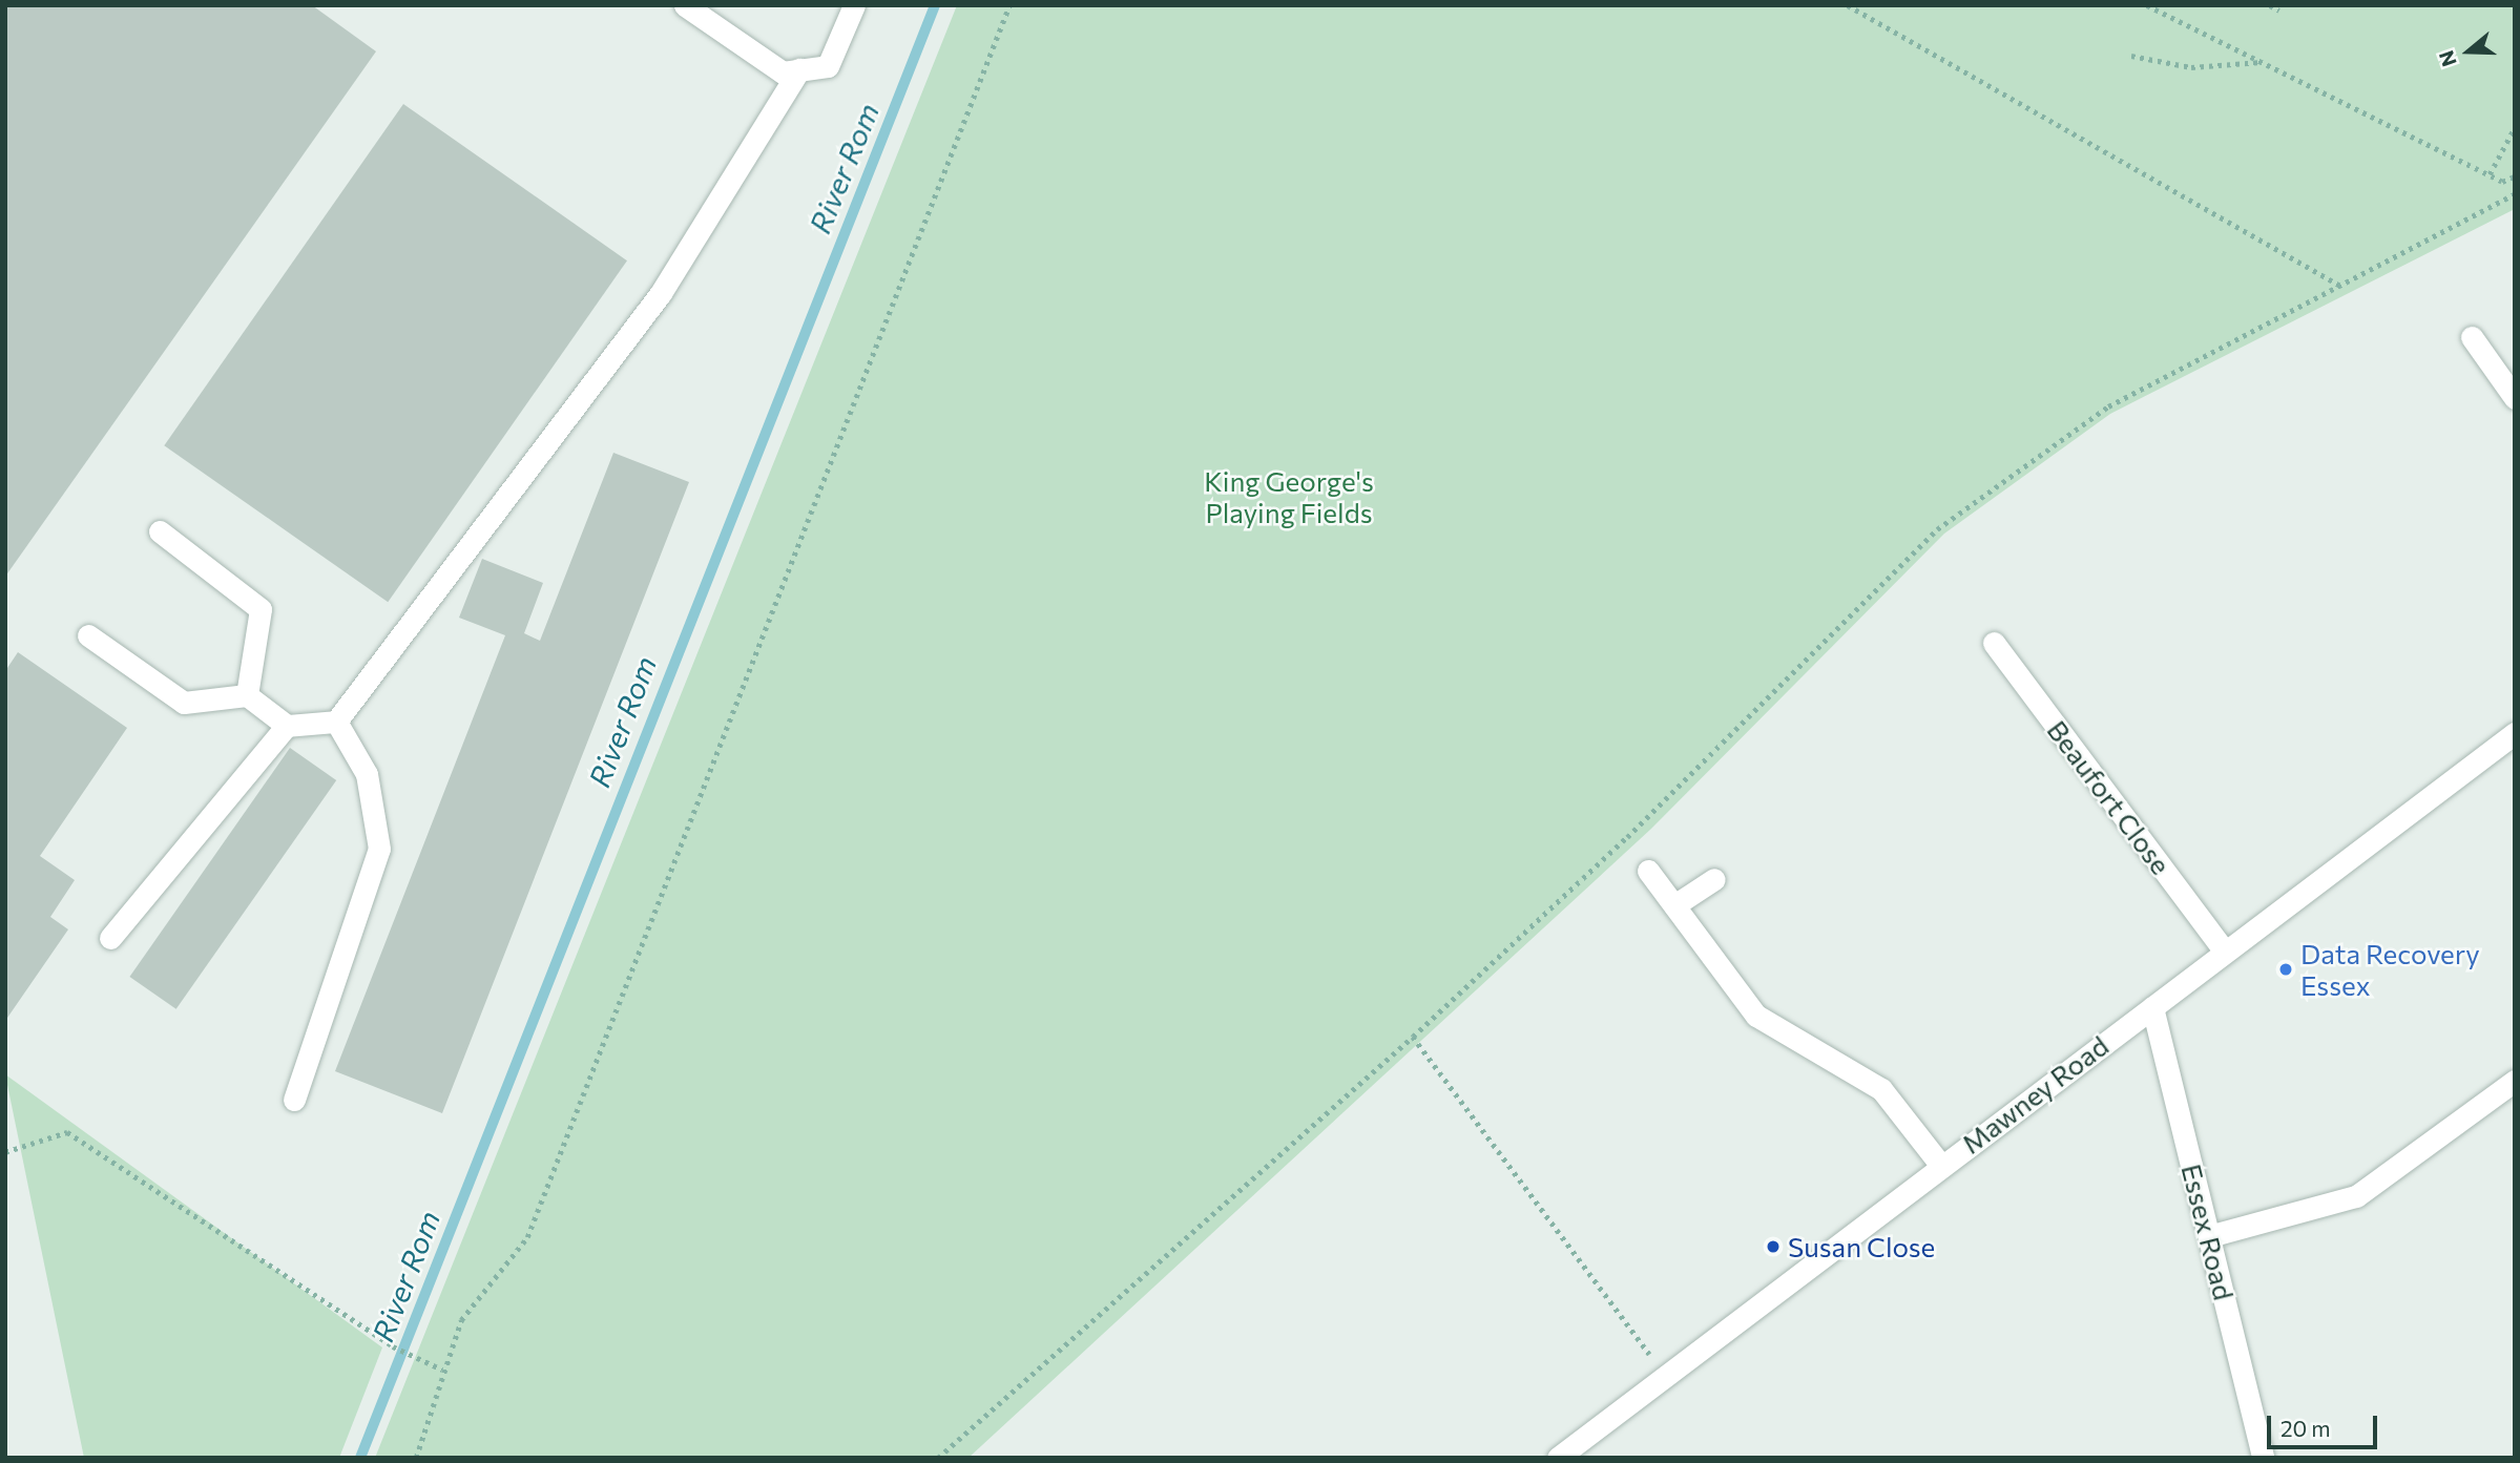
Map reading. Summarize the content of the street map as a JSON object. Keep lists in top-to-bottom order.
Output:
{
  "streets": {
    "street": ["Beaufort Close", "Mawney Road", "Essex Road"]
  },
  "crossings": [
    ["Beaufort Close", "Mawney Road"],
    ["Mawney Road", "Essex Road"]
  ],
  "water": ["River Rom"],
  "parks": ["King George's Playing Fields"],
  "places": ["Data Recovery Essex", "Susan Close"],
  "scale_bar": "20 m",
  "north": "left"
}
